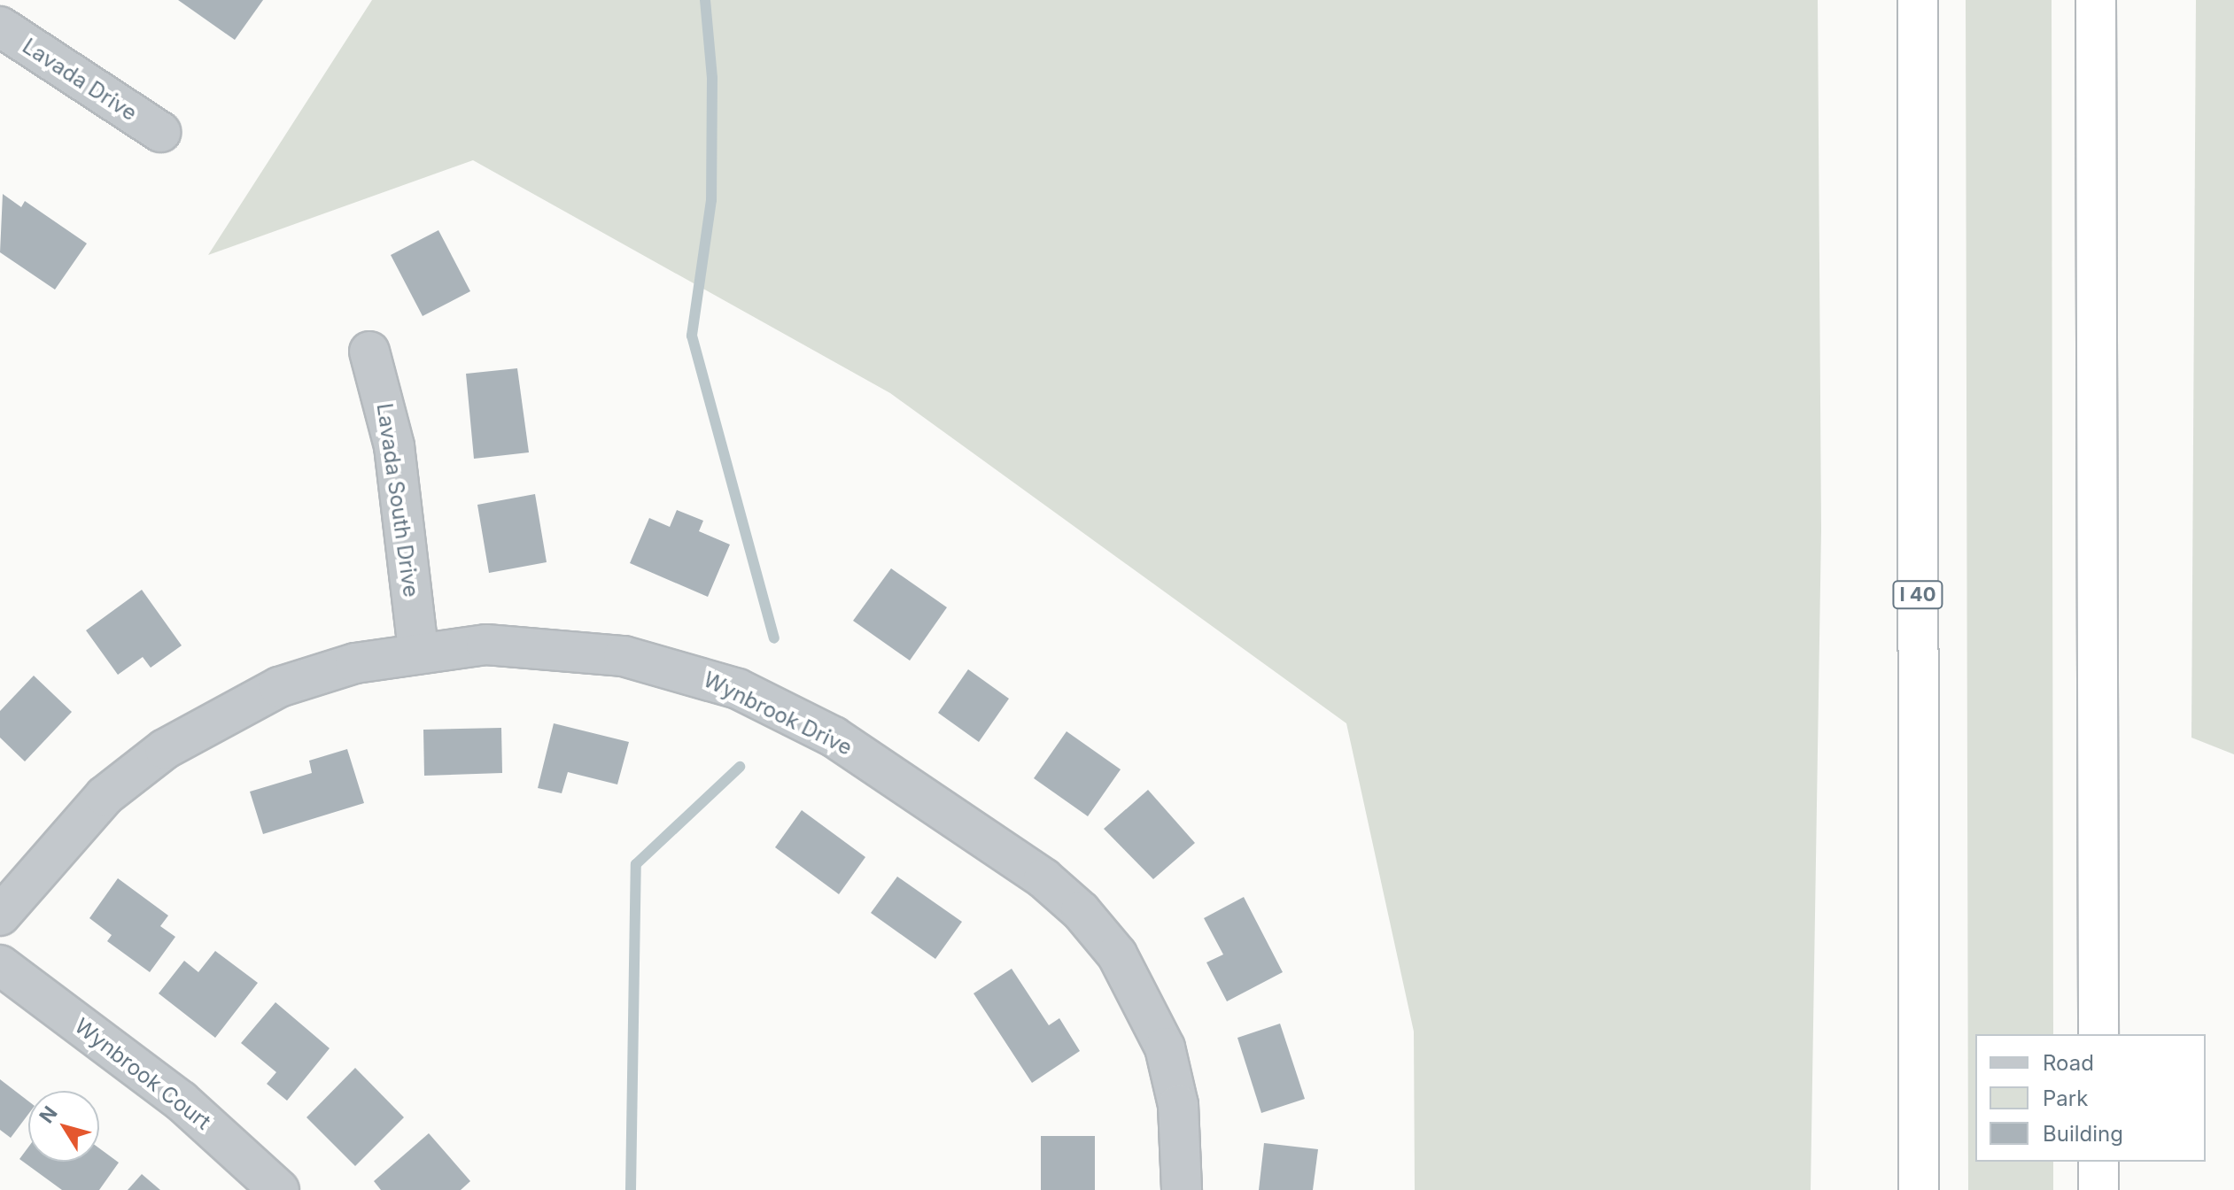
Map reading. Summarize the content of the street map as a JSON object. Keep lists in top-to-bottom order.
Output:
{
  "streets": {
    "highway": ["I 40"],
    "street": [
      "Lavada Drive",
      "Lavada South Drive",
      "Wynbrook Drive",
      "Wynbrook Court"
    ]
  },
  "crossings": [
    ["Lavada South Drive", "Wynbrook Drive"]
  ],
  "legend": ["Road", "Park", "Building"],
  "north": "top left"
}
